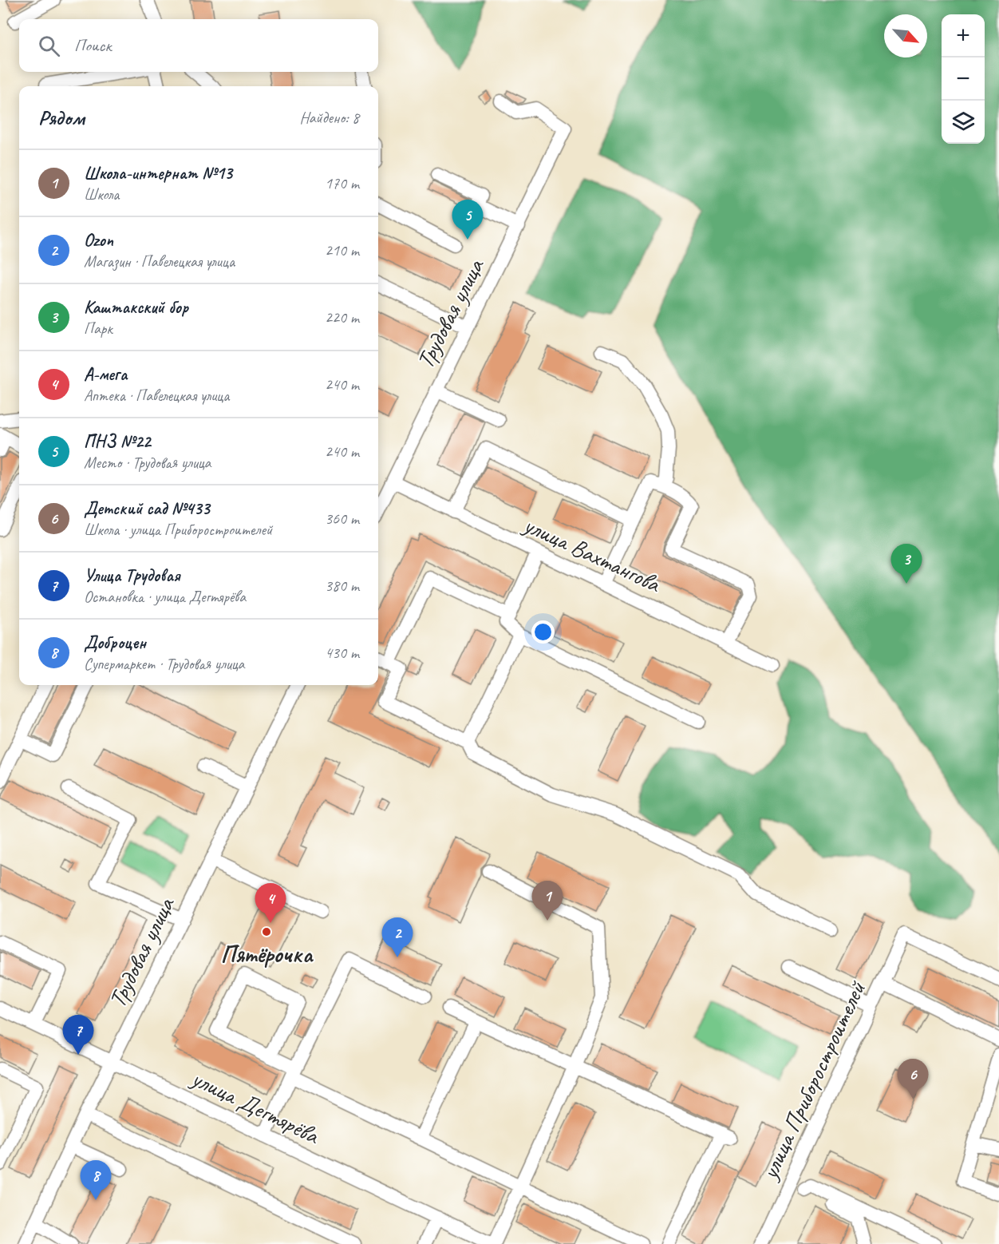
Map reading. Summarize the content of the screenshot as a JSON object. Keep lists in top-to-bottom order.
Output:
{
  "streets": {
    "street": [
      "Трудовая улица",
      "улица Вахтангова",
      "улица Приборостроителей",
      "улица Дегтярёва"
    ]
  },
  "crossings": [
    ["Трудовая улица", "улица Вахтангова"],
    ["Трудовая улица", "улица Дегтярёва"]
  ],
  "places": ["Пятёрочка"],
  "north": "bottom right",
  "page": {
    "map_buttons": ["+", "−"],
    "search": "Поиск",
    "heading": ["Рядом", "Найдено: 8"],
    "list": [
      {
        "mark": "1",
        "name": "Школа-интернат №13",
        "note": "Школа",
        "value": "170 m"
      },
      {
        "mark": "2",
        "name": "Ozon",
        "note": "Магазин · Павелецкая улица",
        "value": "210 m"
      },
      {
        "mark": "3",
        "name": "Каштакский бор",
        "note": "Парк",
        "value": "220 m"
      },
      {
        "mark": "4",
        "name": "А-мега",
        "note": "Аптека · Павелецкая улица",
        "value": "240 m"
      },
      {
        "mark": "5",
        "name": "ПНЗ №22",
        "note": "Место · Трудовая улица",
        "value": "240 m"
      },
      {
        "mark": "6",
        "name": "Детский сад №433",
        "note": "Школа · улица Приборостроителей",
        "value": "360 m"
      },
      {
        "mark": "7",
        "name": "Улица Трудовая",
        "note": "Остановка · улица Дегтярёва",
        "value": "380 m"
      },
      {
        "mark": "8",
        "name": "Доброцен",
        "note": "Супермаркет · Трудовая улица",
        "value": "430 m"
      }
    ],
    "pins": [
      "5",
      "3",
      "1",
      "4",
      "2",
      "7",
      "6",
      "8"
    ]
  }
}
